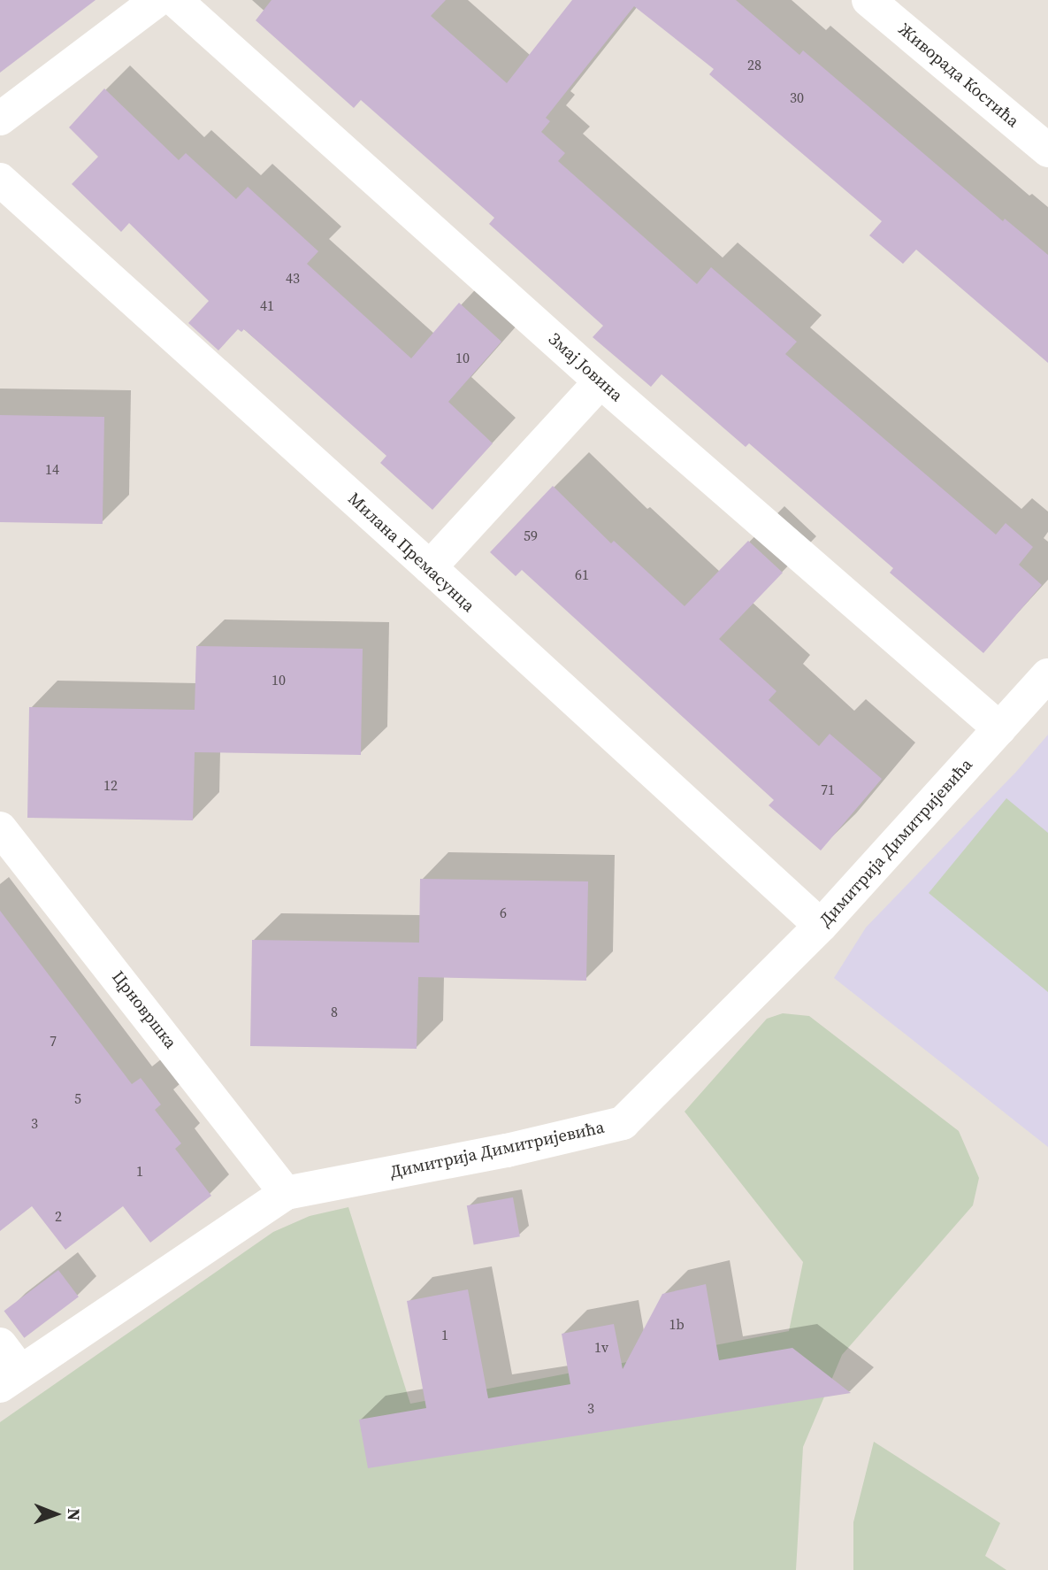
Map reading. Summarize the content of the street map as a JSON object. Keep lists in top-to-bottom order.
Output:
{
  "streets": {
    "street": [
      "Живорада Костића",
      "Змај Јовина",
      "Милана Премасунца",
      "Димитрија Димитријевића",
      "Црновршка"
    ]
  },
  "crossings": [
    ["Змај Јовина", "Димитрија Димитријевића"],
    ["Милана Премасунца", "Димитрија Димитријевића"],
    ["Димитрија Димитријевића", "Црновршка"]
  ],
  "house_numbers": [
    "28",
    "30",
    "43",
    "41",
    "10",
    "14",
    "59",
    "61",
    "10",
    "12",
    "71",
    "6",
    "8",
    "7",
    "5",
    "3",
    "1",
    "2",
    "1b",
    "1",
    "1v",
    "3"
  ],
  "north": "right"
}
